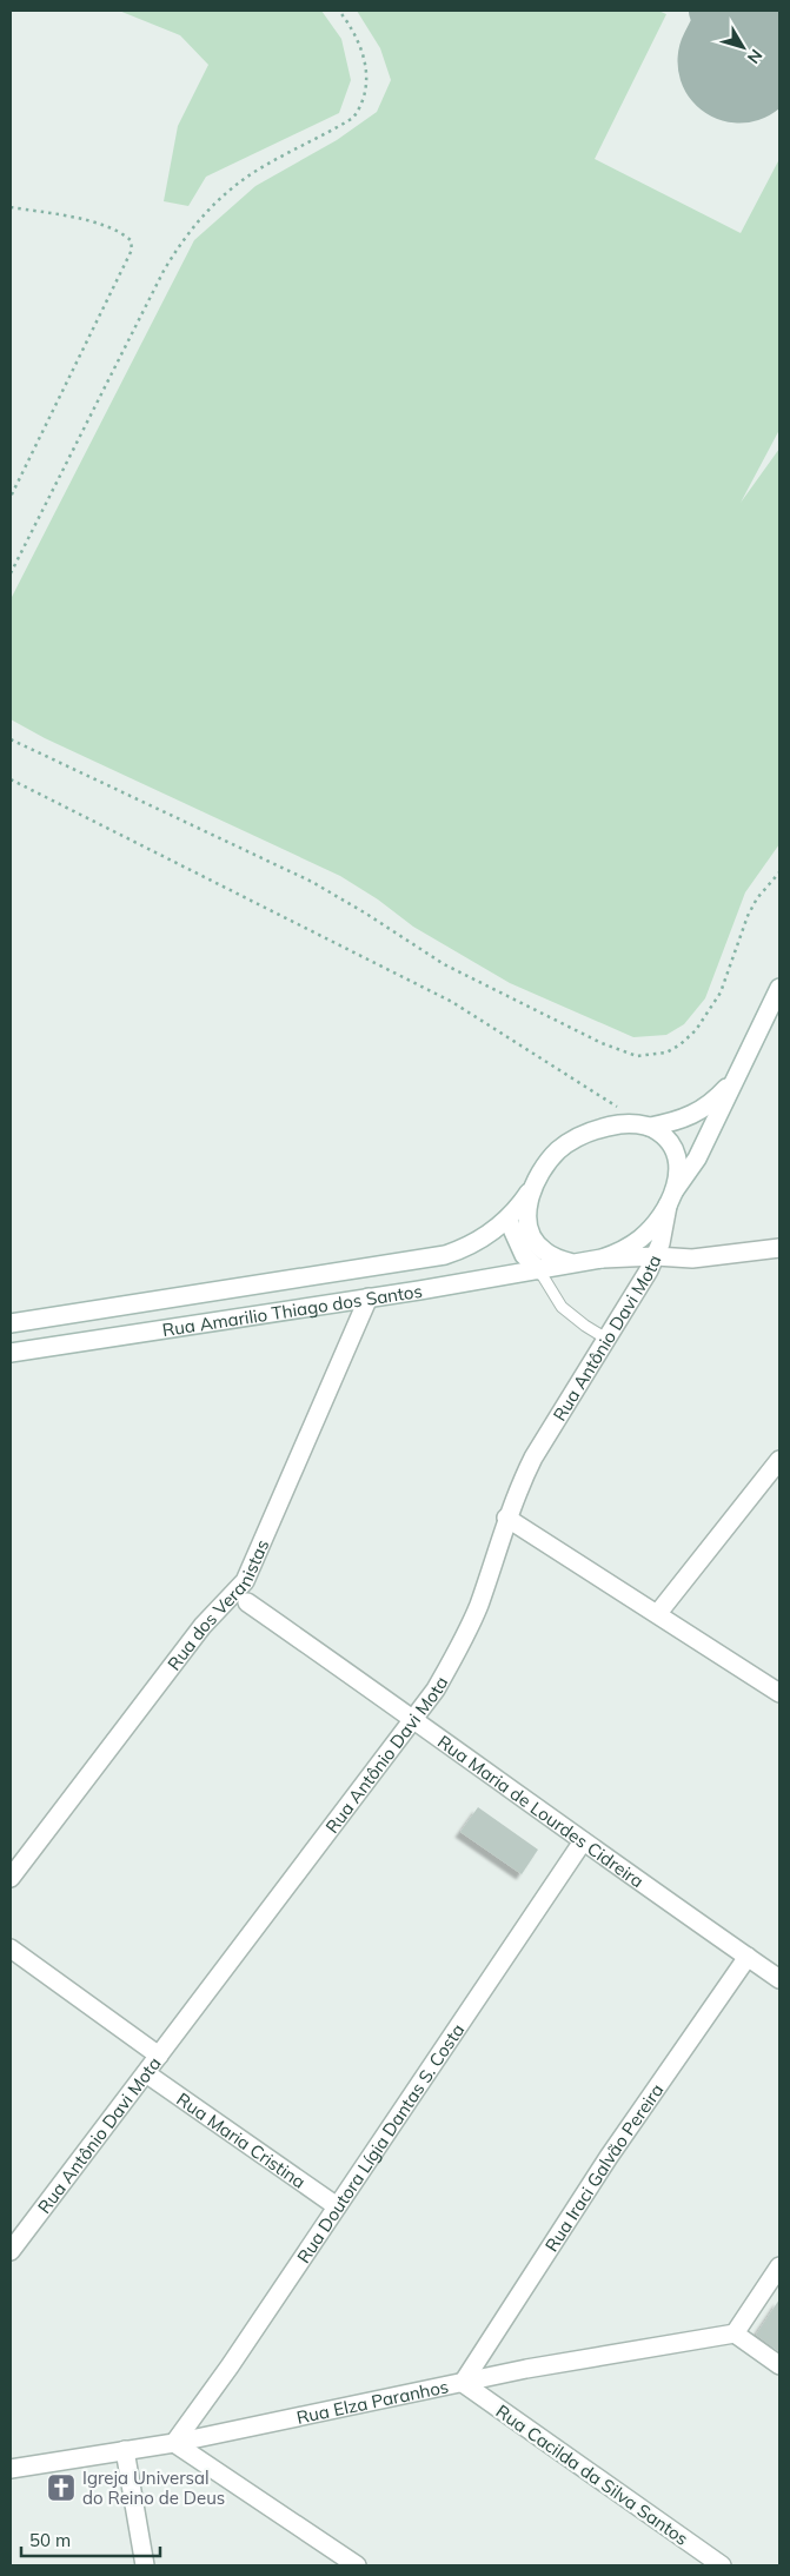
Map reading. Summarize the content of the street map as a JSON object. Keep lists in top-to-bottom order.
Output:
{
  "streets": {
    "street": [
      "Rua Amarilio Thiago dos Santos",
      "Rua Antônio Davi Mota",
      "Rua dos Veranistas",
      "Rua Maria de Lourdes Cidreira",
      "Rua Maria Cristina",
      "Rua Doutora Lígia Dantas S. Costa",
      "Rua Iraci Galvão Pereira",
      "Rua Elza Paranhos",
      "Rua Cacilda da Silva Santos"
    ]
  },
  "crossings": [
    ["Rua Amarilio Thiago dos Santos", "Rua Antônio Davi Mota"],
    ["Rua Amarilio Thiago dos Santos", "Rua dos Veranistas"],
    ["Rua Antônio Davi Mota", "Rua Maria de Lourdes Cidreira"],
    ["Rua Antônio Davi Mota", "Rua Maria Cristina"],
    ["Rua Maria de Lourdes Cidreira", "Rua Doutora Lígia Dantas S. Costa"],
    ["Rua Maria de Lourdes Cidreira", "Rua Iraci Galvão Pereira"],
    ["Rua Maria Cristina", "Rua Doutora Lígia Dantas S. Costa"],
    ["Rua Doutora Lígia Dantas S. Costa", "Rua Elza Paranhos"],
    ["Rua Iraci Galvão Pereira", "Rua Elza Paranhos"],
    ["Rua Iraci Galvão Pereira", "Rua Cacilda da Silva Santos"],
    ["Rua Elza Paranhos", "Rua Cacilda da Silva Santos"]
  ],
  "places": {
    "church": ["Igreja Universal do Reino de Deus"]
  },
  "scale_bar": "50 m",
  "north": "bottom right"
}
